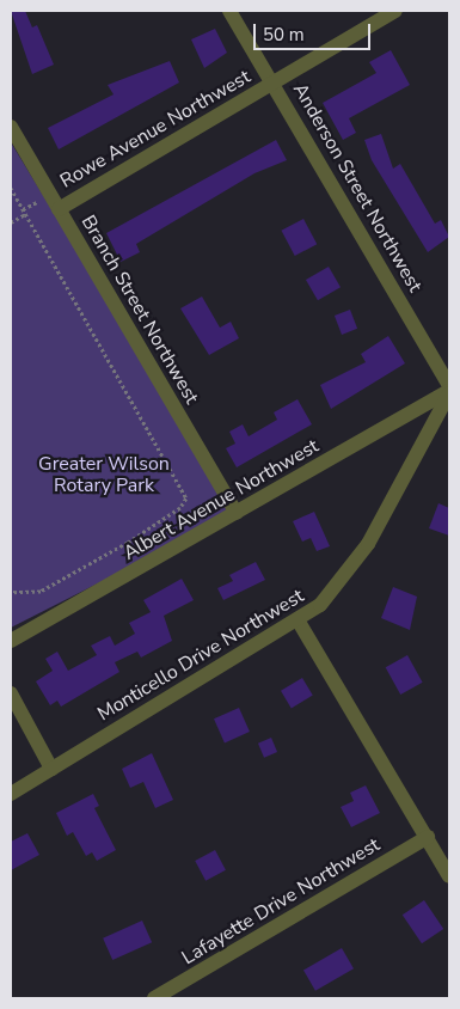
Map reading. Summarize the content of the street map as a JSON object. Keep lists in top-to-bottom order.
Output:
{
  "streets": {
    "street": [
      "Rowe Avenue Northwest",
      "Anderson Street Northwest",
      "Branch Street Northwest",
      "Albert Avenue Northwest",
      "Monticello Drive Northwest",
      "Lafayette Drive Northwest"
    ]
  },
  "crossings": [
    ["Rowe Avenue Northwest", "Anderson Street Northwest"],
    ["Rowe Avenue Northwest", "Branch Street Northwest"],
    ["Branch Street Northwest", "Albert Avenue Northwest"],
    ["Albert Avenue Northwest", "Monticello Drive Northwest"]
  ],
  "parks": ["Greater Wilson Rotary Park"],
  "scale_bar": "50 m"
}
